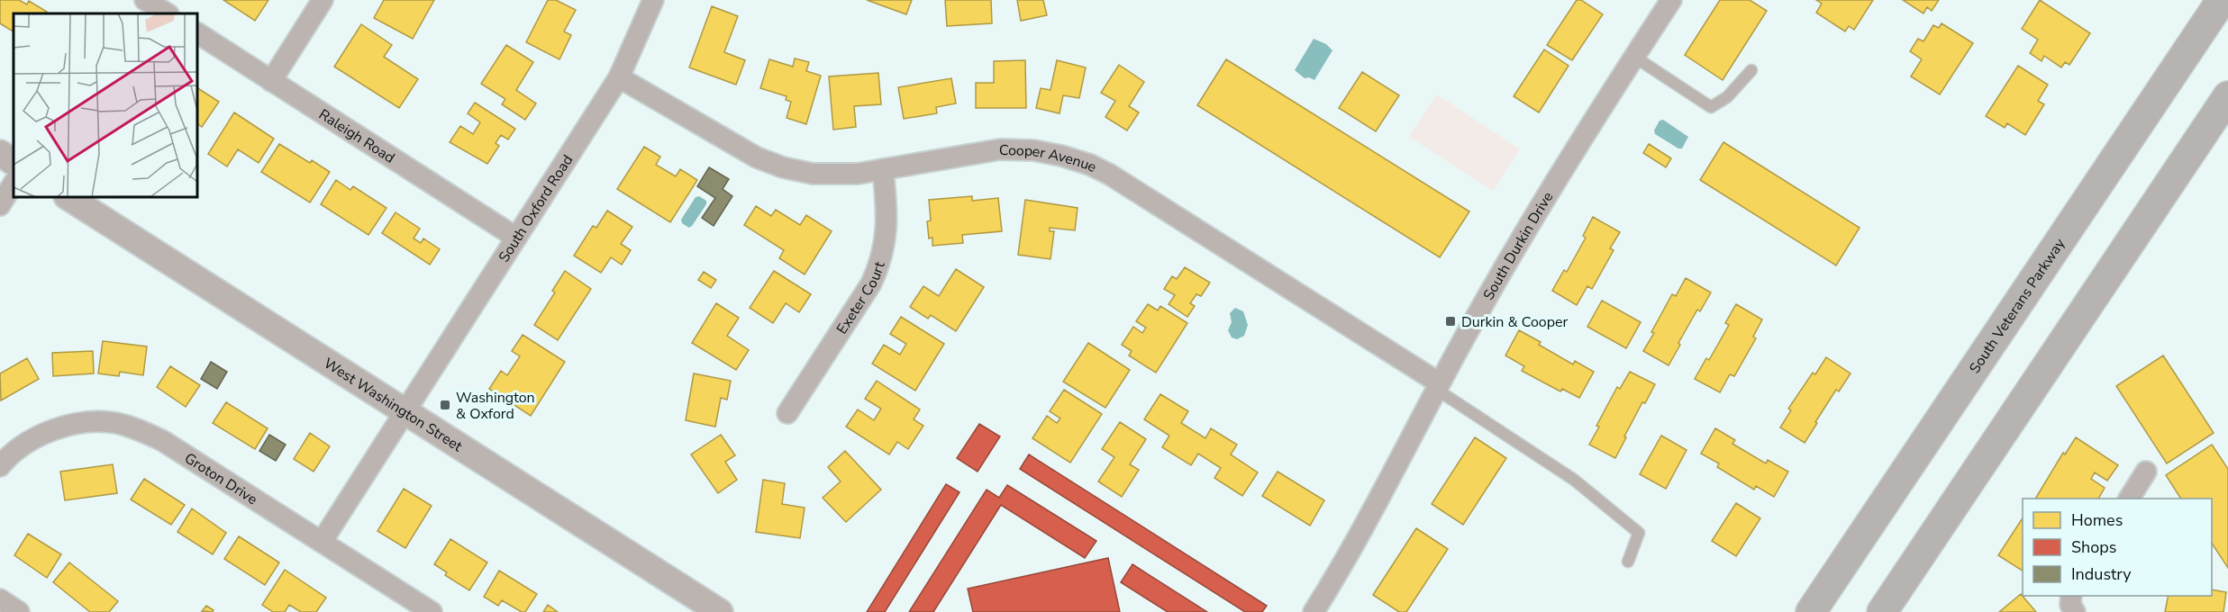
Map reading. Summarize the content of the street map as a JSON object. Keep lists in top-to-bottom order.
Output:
{
  "streets": {
    "highway": ["South Veterans Parkway"],
    "street": [
      "Raleigh Road",
      "Cooper Avenue",
      "South Oxford Road",
      "South Durkin Drive",
      "Exeter Court",
      "West Washington Street",
      "Groton Drive"
    ]
  },
  "crossings": [
    ["Raleigh Road", "South Oxford Road"],
    ["Cooper Avenue", "South Oxford Road"],
    ["Cooper Avenue", "South Durkin Drive"],
    ["Cooper Avenue", "Exeter Court"],
    ["South Oxford Road", "West Washington Street"],
    ["South Oxford Road", "Groton Drive"]
  ],
  "places": {
    "transit": ["Durkin & Cooper", "Washington & Oxford"]
  },
  "legend": ["Homes", "Shops", "Industry"]
}
